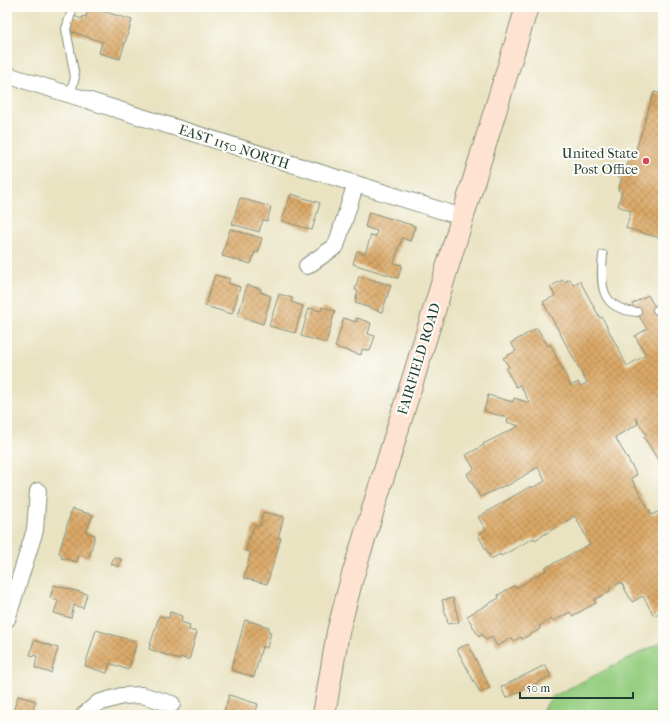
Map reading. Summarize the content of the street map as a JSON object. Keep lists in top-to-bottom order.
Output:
{
  "streets": {
    "main road": ["FAIRFIELD ROAD"],
    "street": ["EAST 1150 NORTH"]
  },
  "crossings": [
    ["EAST 1150 NORTH", "FAIRFIELD ROAD"]
  ],
  "places": ["United State Post Office"],
  "scale_bar": "50 m"
}
